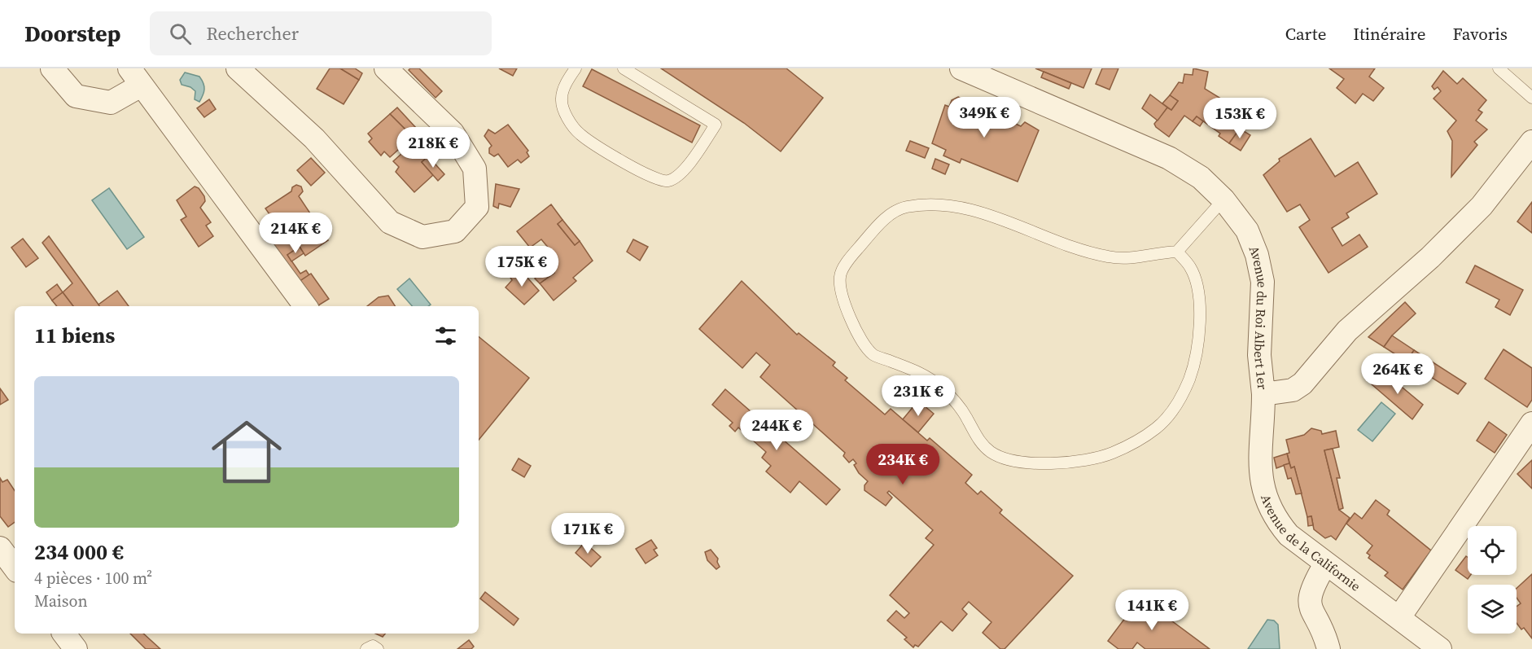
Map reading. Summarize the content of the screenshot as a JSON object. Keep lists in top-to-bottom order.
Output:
{
  "streets": {
    "street": ["Avenue du Roi Albert 1er", "Avenue de la Californie"]
  },
  "crossings": [
    ["Avenue du Roi Albert 1er", "Avenue de la Californie"]
  ],
  "page": {
    "header": "Doorstep",
    "search": "Rechercher",
    "nav": ["Carte", "Itinéraire", "Favoris"],
    "price": [
      "349K €",
      "153K €",
      "218K €",
      "214K €",
      "175K €",
      "264K €",
      "231K €",
      "244K €",
      "234K €",
      "171K €",
      "141K €"
    ],
    "heading": "11 biens",
    "list": [
      {
        "name": "234 000 €",
        "note": "4 pièces · 100 m² · Maison"
      }
    ]
  }
}
